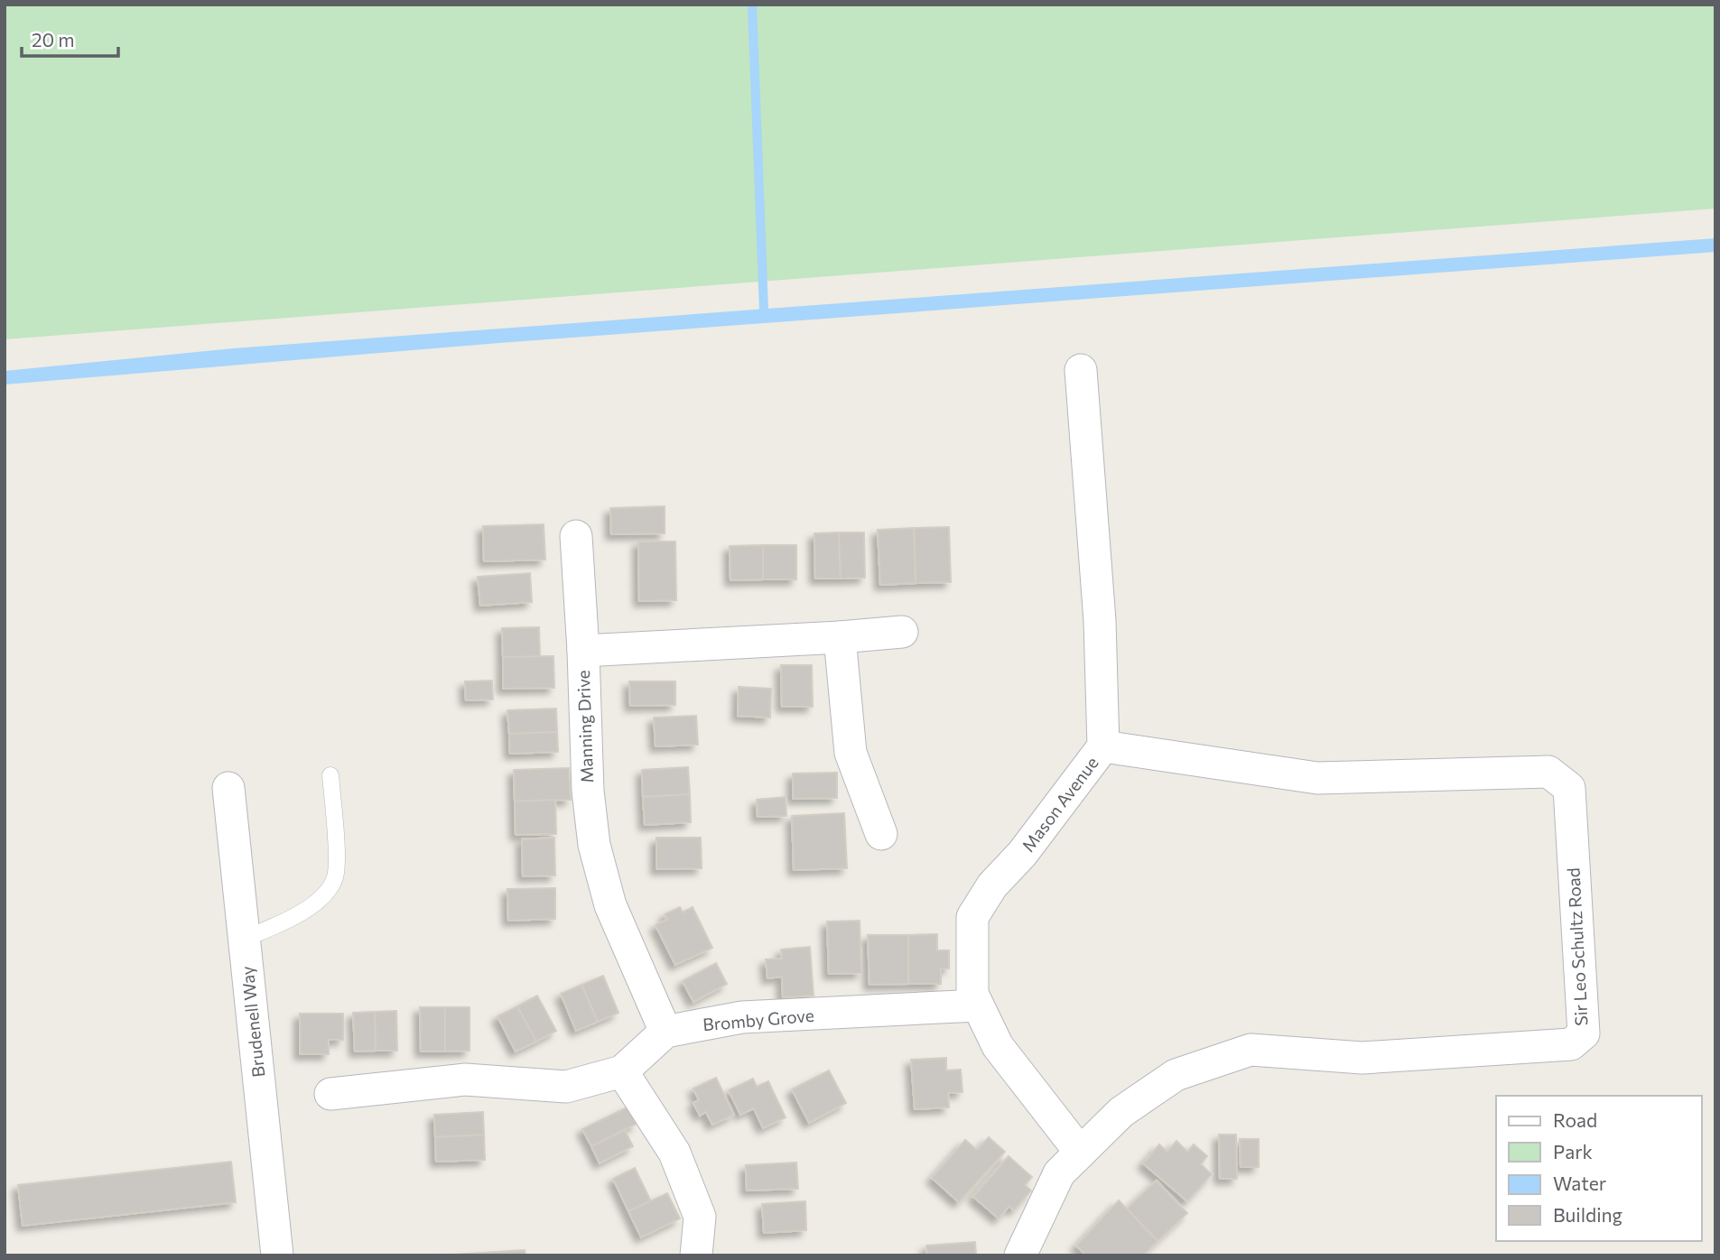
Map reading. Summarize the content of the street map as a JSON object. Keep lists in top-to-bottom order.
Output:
{
  "streets": {
    "street": [
      "Manning Drive",
      "Mason Avenue",
      "Sir Leo Schultz Road",
      "Bromby Grove",
      "Brudenell Way"
    ]
  },
  "crossings": [
    ["Manning Drive", "Bromby Grove"],
    ["Mason Avenue", "Sir Leo Schultz Road"],
    ["Mason Avenue", "Bromby Grove"]
  ],
  "legend": [
    "Road",
    "Park",
    "Water",
    "Building"
  ],
  "scale_bar": "20 m"
}
